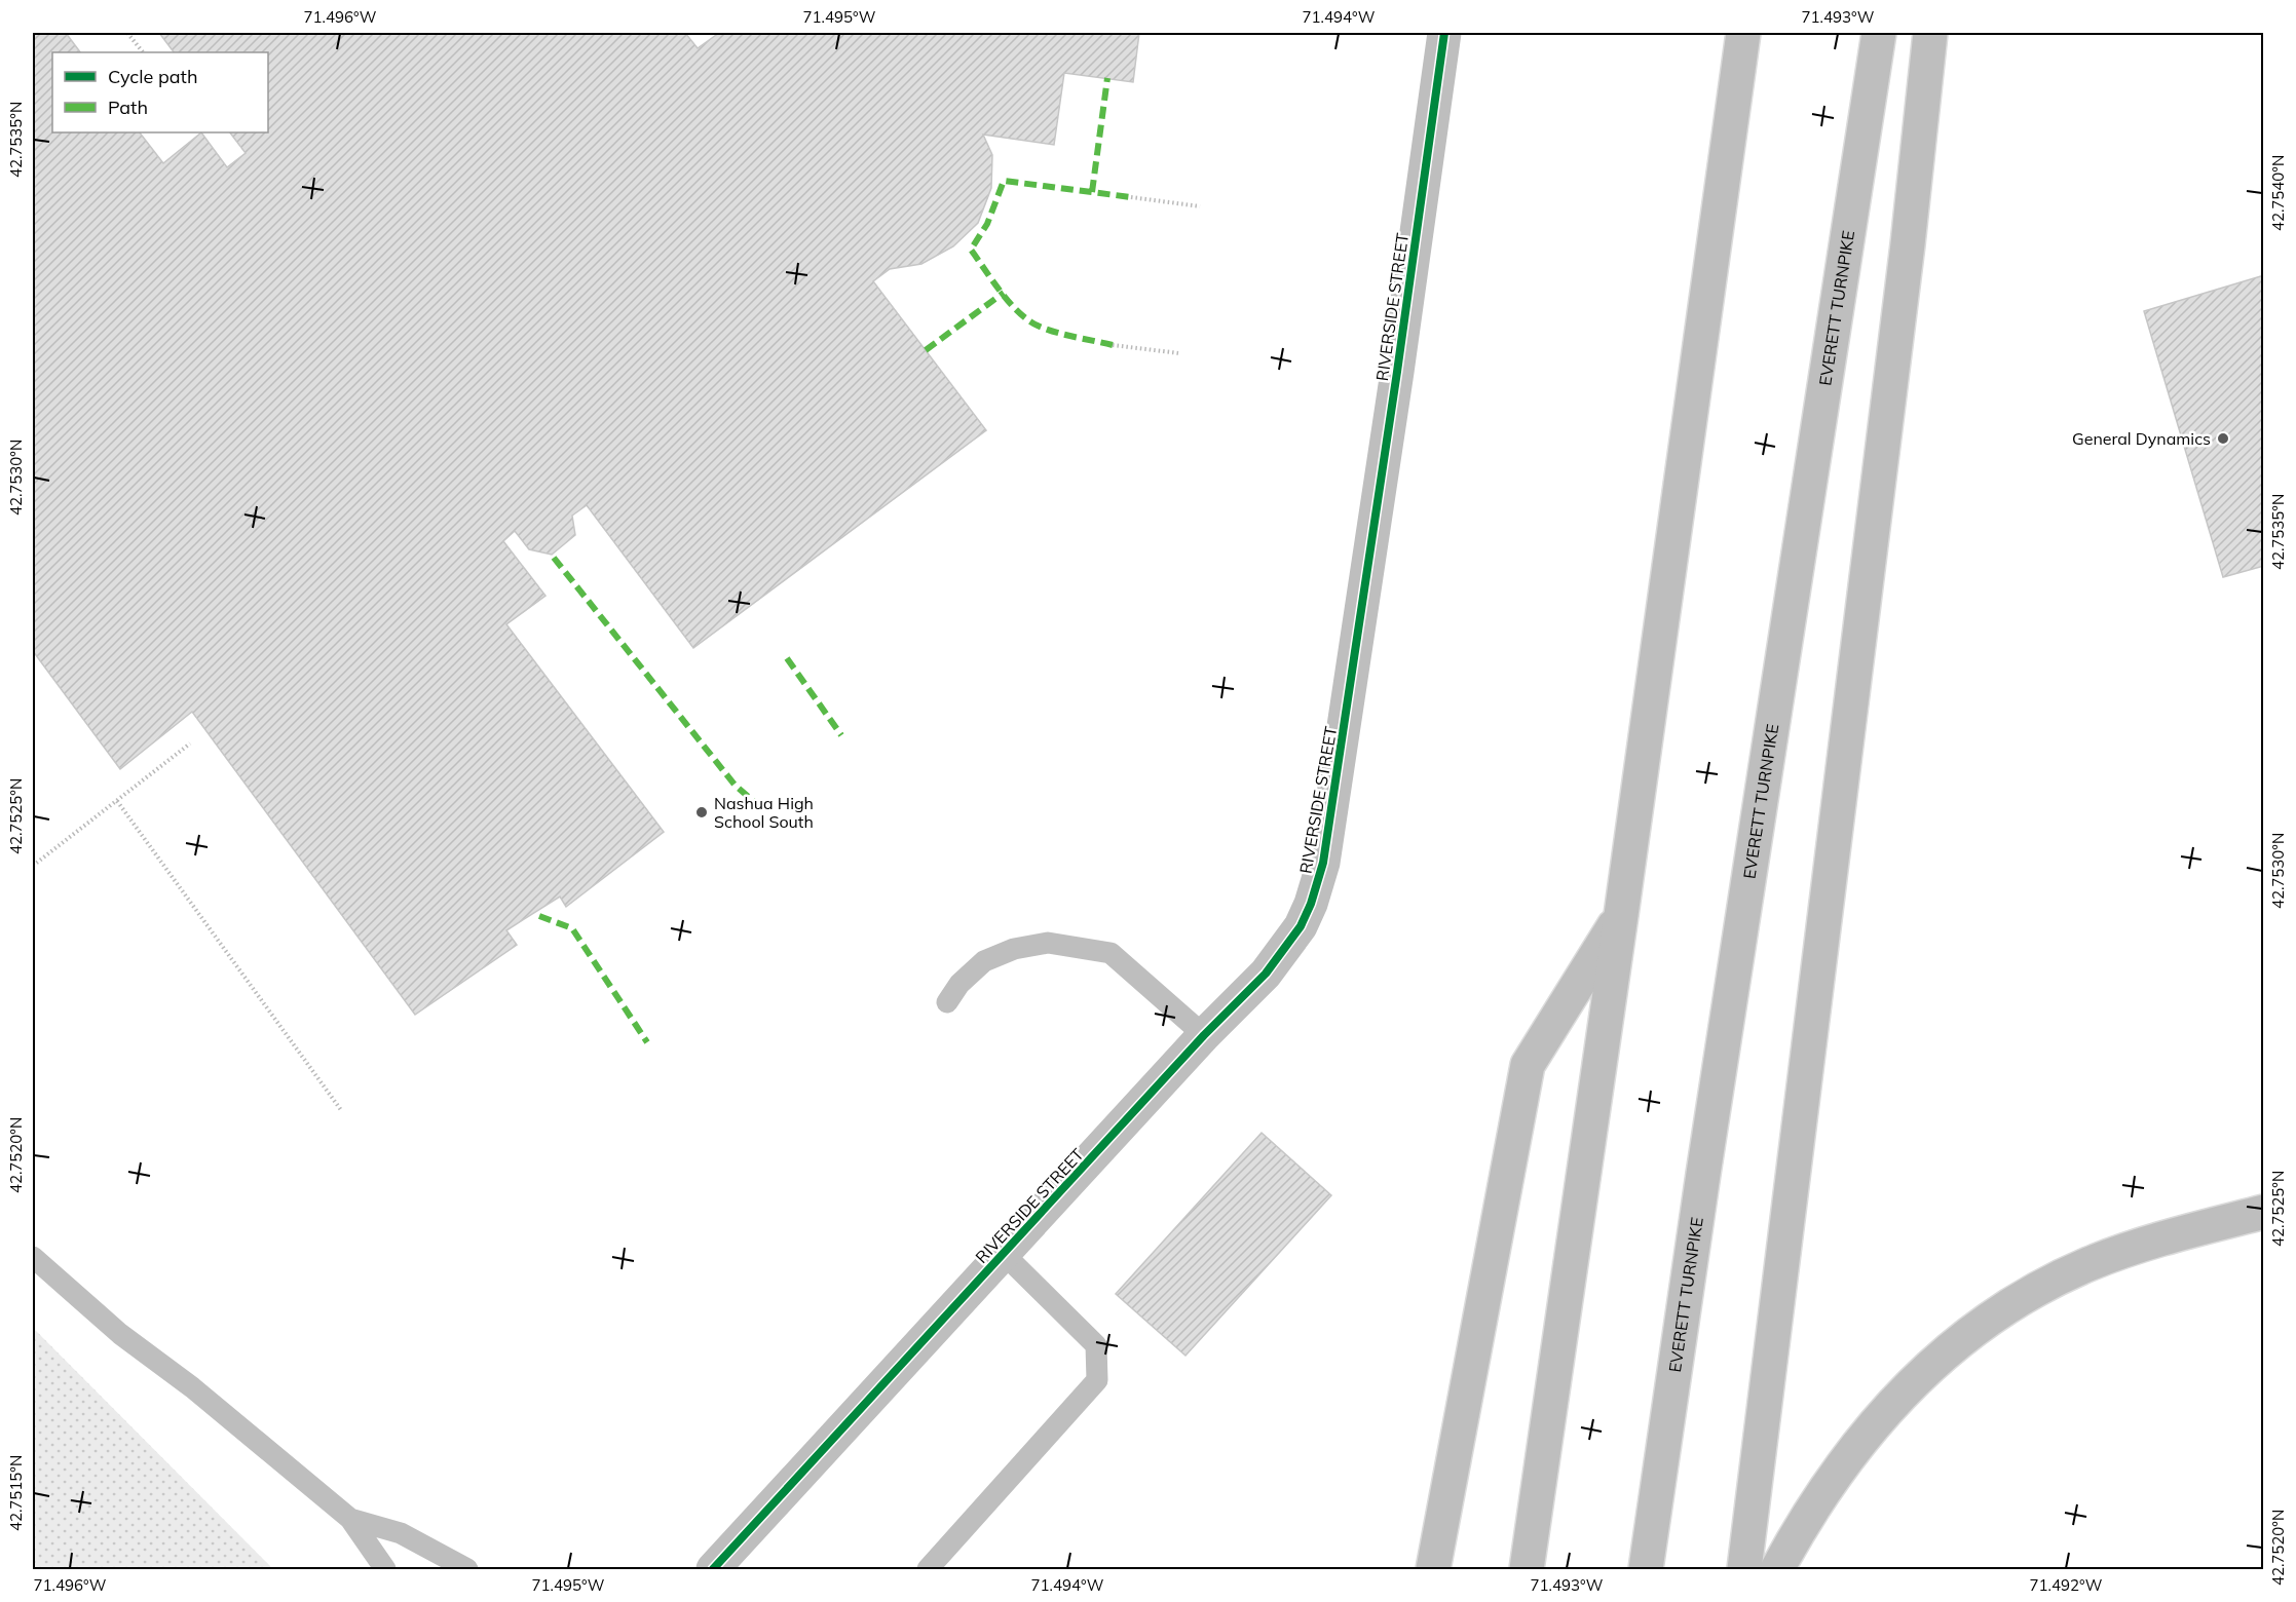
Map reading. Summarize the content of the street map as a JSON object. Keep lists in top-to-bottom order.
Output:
{
  "streets": {
    "main road": ["RIVERSIDE STREET", "EVERETT TURNPIKE"]
  },
  "places": ["General Dynamics", "Nashua High School South"],
  "legend": ["Cycle path", "Path"],
  "coordinates": [
    "71.496°W",
    "71.495°W",
    "71.494°W",
    "71.493°W",
    "42.7535°N",
    "42.7540°N",
    "42.7530°N",
    "42.7525°N",
    "42.7520°N",
    "42.7515°N",
    "71.492°W"
  ]
}
